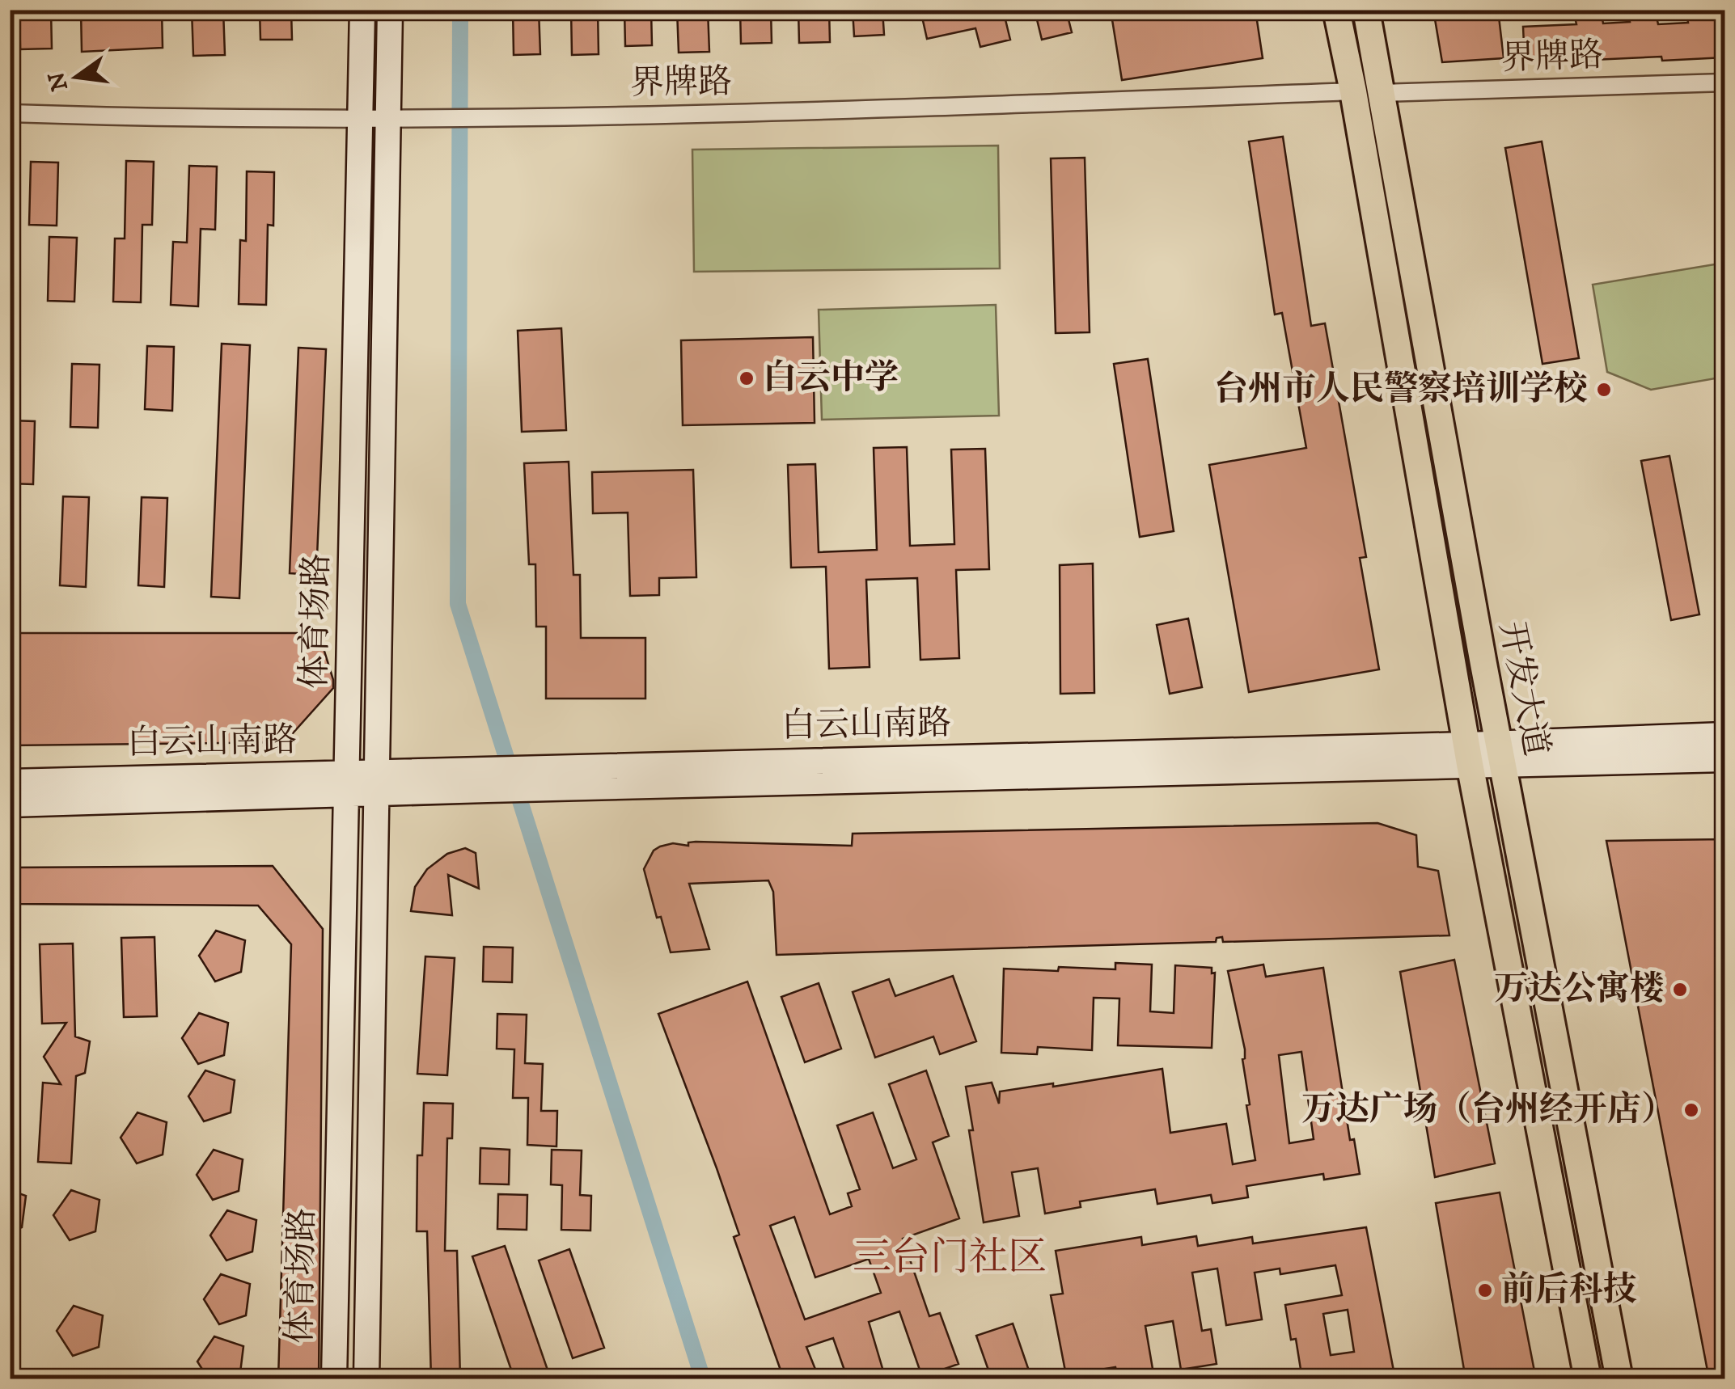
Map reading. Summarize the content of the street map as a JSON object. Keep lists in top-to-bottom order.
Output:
{
  "streets": {
    "main road": ["体育场路", "开发大道", "白云山南路"],
    "street": ["界牌路"]
  },
  "crossings": [
    ["界牌路", "体育场路"],
    ["界牌路", "开发大道"],
    ["体育场路", "白云山南路"],
    ["开发大道", "白云山南路"]
  ],
  "districts": ["三台门社区"],
  "places": [
    "白云中学",
    "台州市人民警察培训学校",
    "万达公寓楼",
    "万达广场（台州经开店）",
    "前后科技"
  ],
  "north": "left"
}
